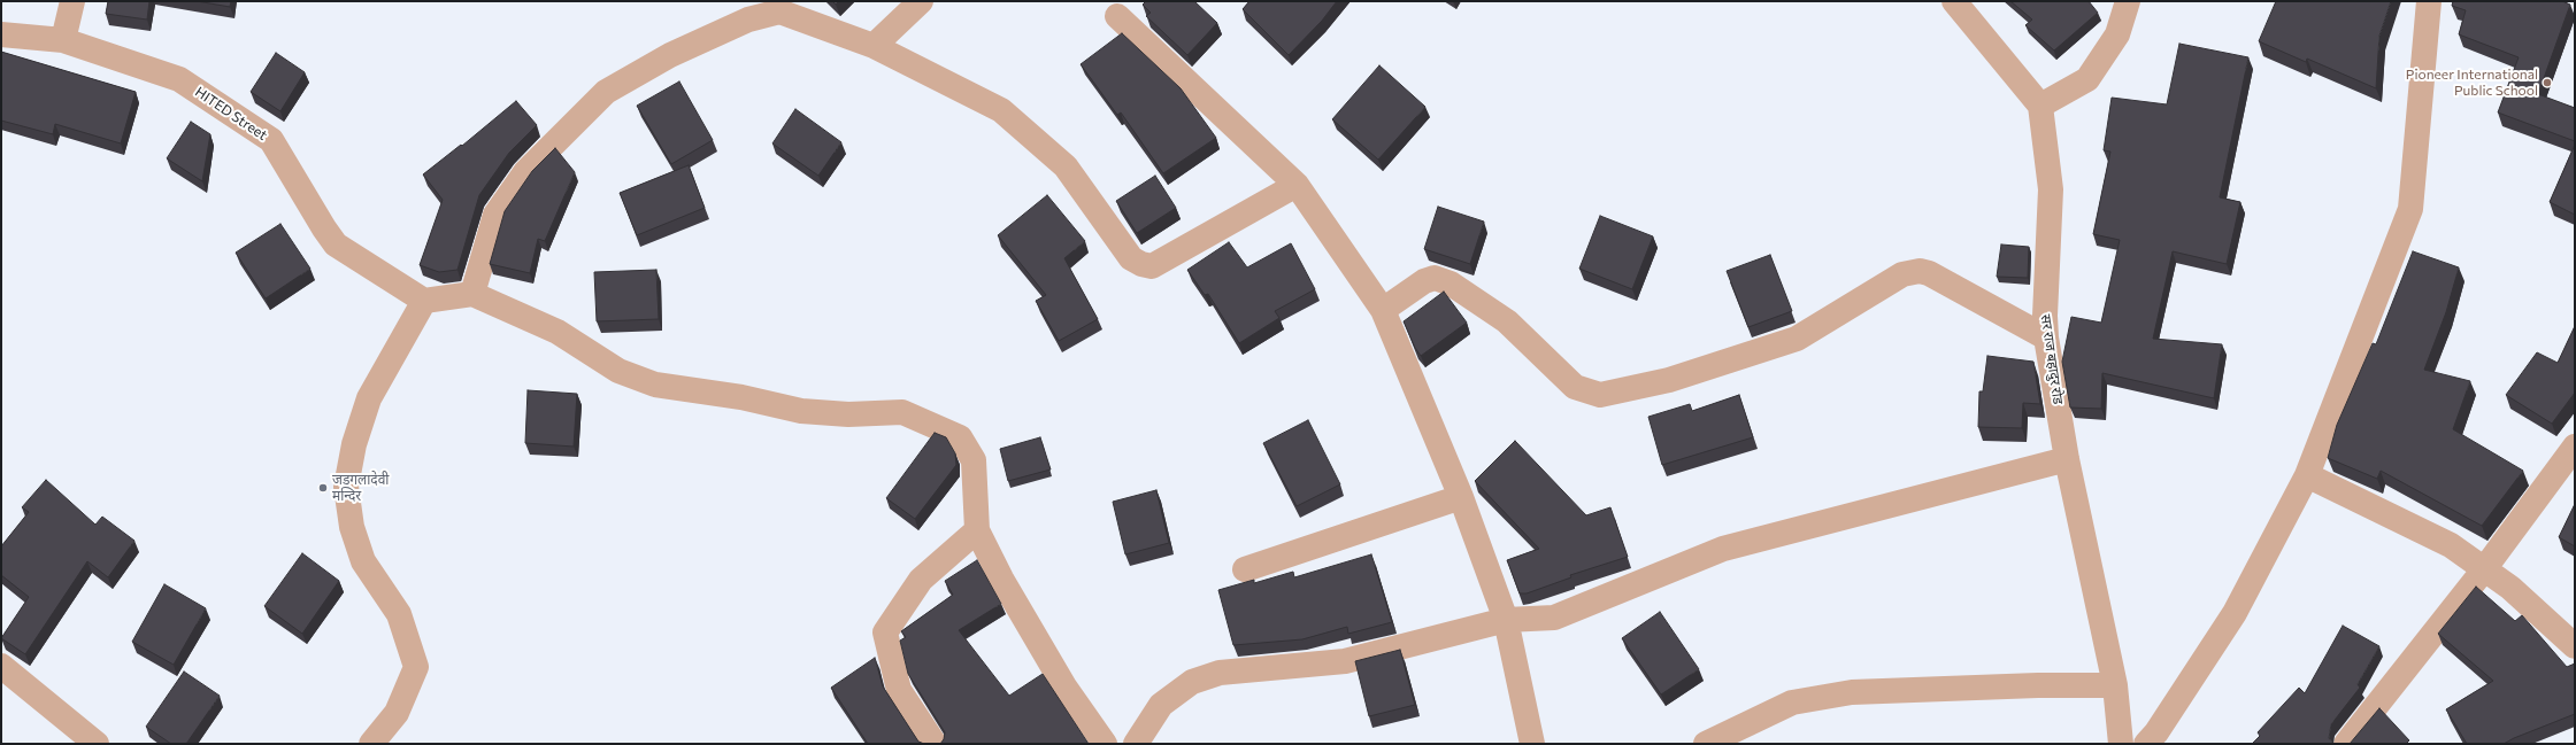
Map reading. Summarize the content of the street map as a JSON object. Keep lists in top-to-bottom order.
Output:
{
  "streets": {
    "street": ["HITED Street", "सर राज बहादुर रोड"]
  },
  "places": ["Pioneer International Public School", "जड़्गलादेवी मन्दिर"]
}
